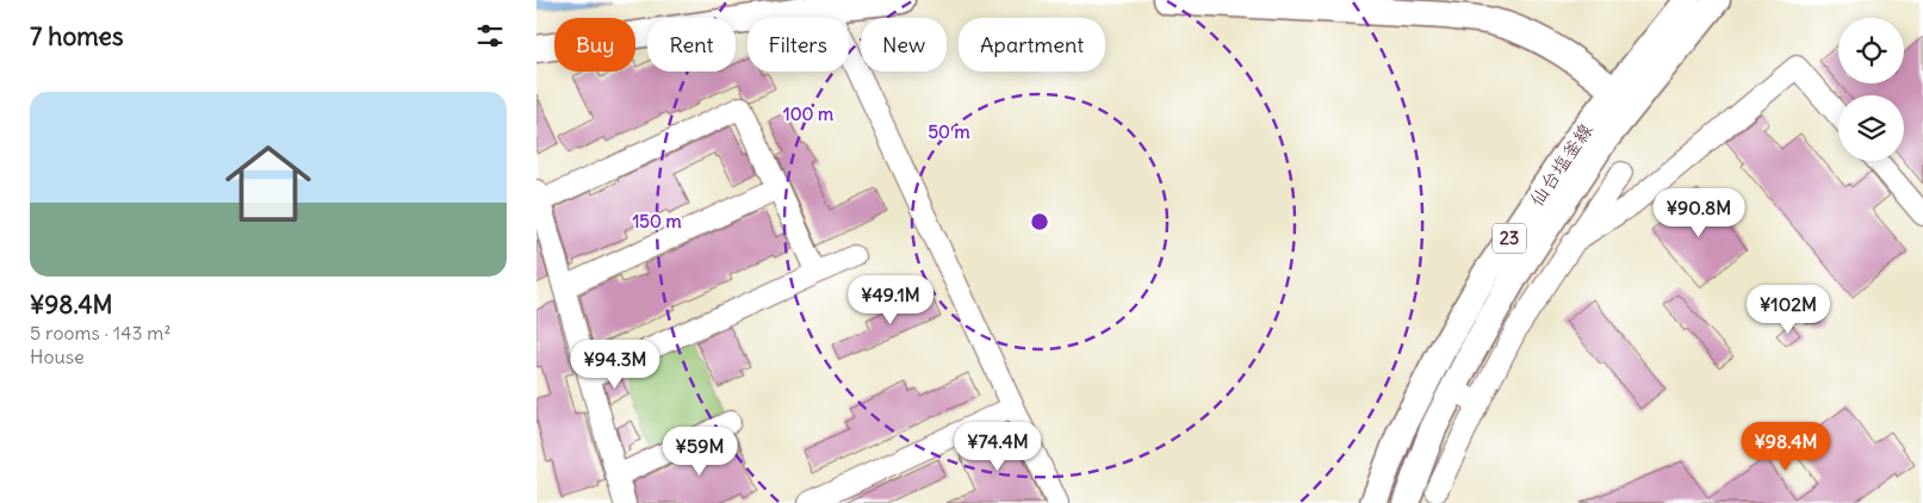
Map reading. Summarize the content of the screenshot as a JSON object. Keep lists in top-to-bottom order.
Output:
{
  "streets": {
    "main road": ["仙台塩釜線", "23"]
  },
  "page": {
    "heading": "7 homes",
    "chip": [
      "Buy",
      "Rent",
      "Filters",
      "New",
      "Apartment"
    ],
    "list": [
      {
        "name": "¥98.4M",
        "note": "5 rooms · 143 m² · House"
      }
    ],
    "price": [
      "¥90.8M",
      "¥49.1M",
      "¥102M",
      "¥94.3M",
      "¥74.4M",
      "¥98.4M",
      "¥59M"
    ]
  },
  "rings": ["100 m", "50 m", "150 m"]
}
